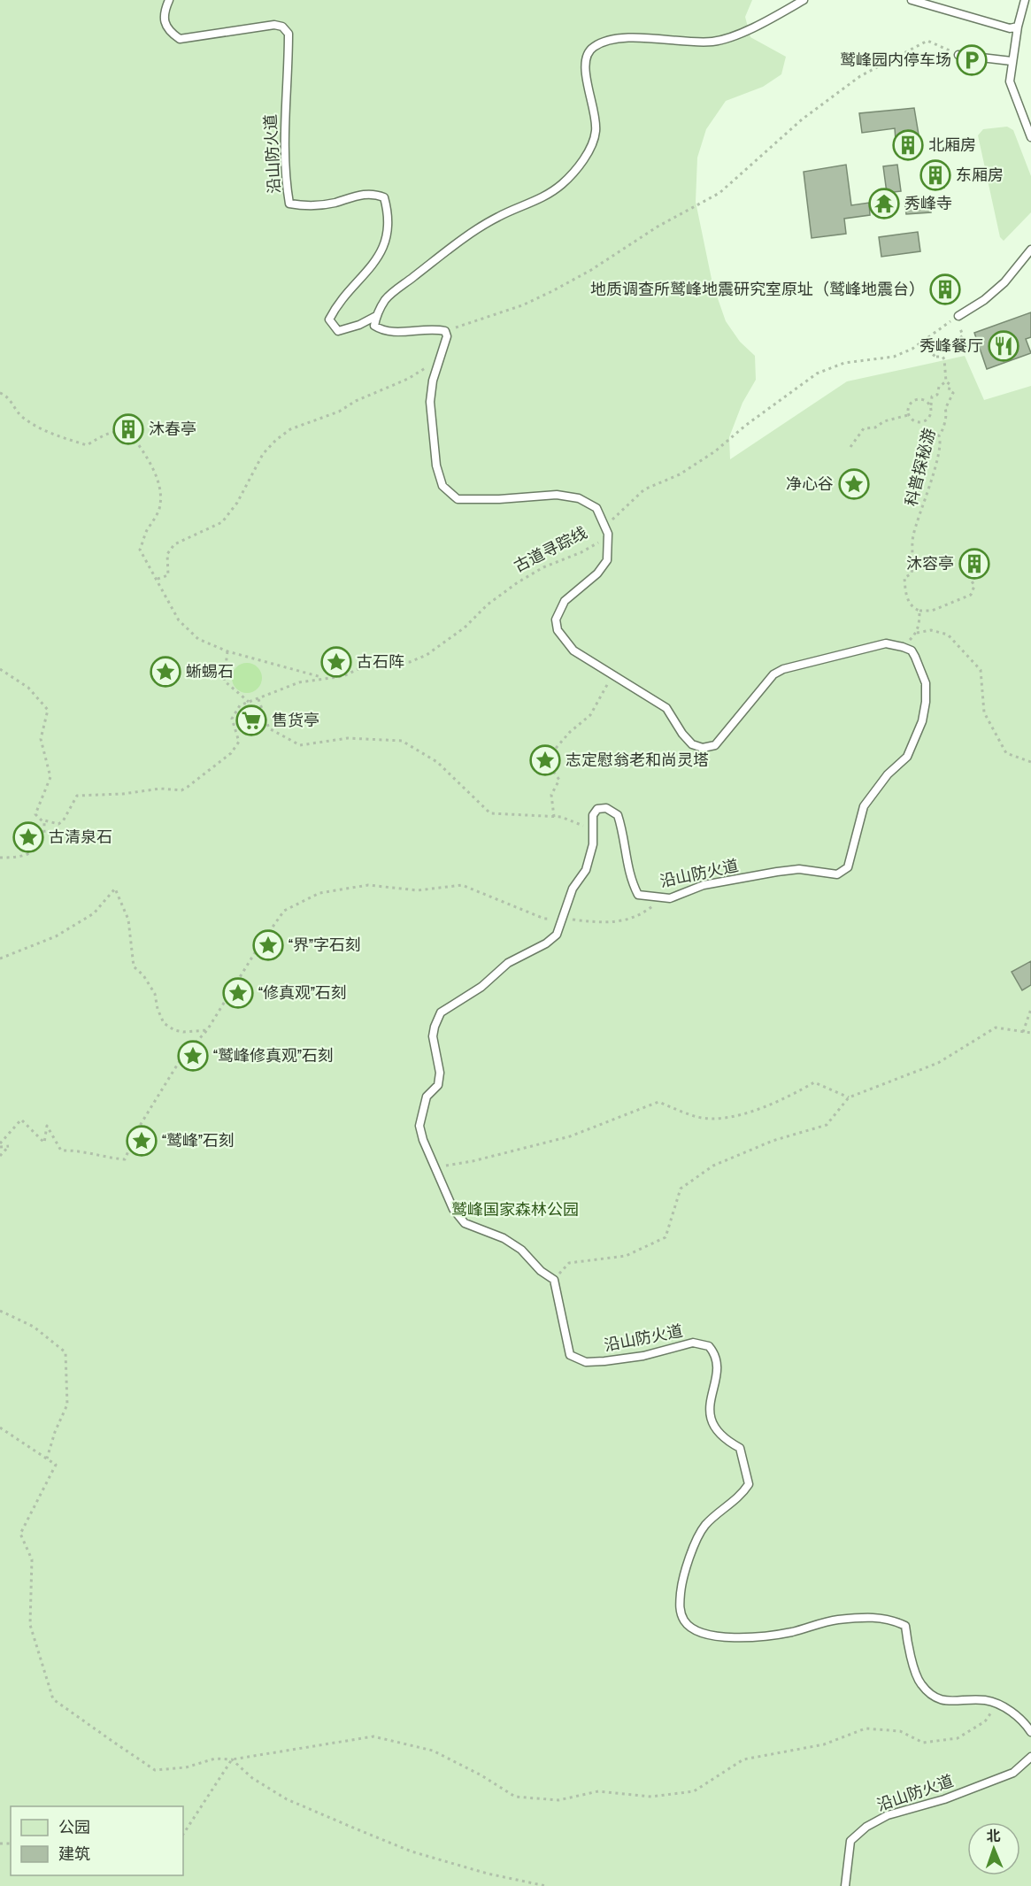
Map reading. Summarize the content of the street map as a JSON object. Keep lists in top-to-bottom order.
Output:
{
  "streets": {
    "lane": ["沿山防火道"],
    "path": ["科普探秘游", "古道寻踪线"]
  },
  "crossings": [
    ["科普探秘游", "古道寻踪线"]
  ],
  "parks": ["鹫峰国家森林公园"],
  "places": {
    "parking": ["鹫峰园内停车场"],
    "building": [
      "北厢房",
      "东厢房",
      "地质调查所鹫峰地震研究室原址（鹫峰地震台）",
      "沐春亭",
      "沐容亭"
    ],
    "temple": ["秀峰寺"],
    "restaurant": ["秀峰餐厅"],
    "place": [
      "净心谷",
      "古石阵",
      "蜥蜴石",
      "志定慰翁老和尚灵塔",
      "古清泉石",
      "“界”字石刻",
      "“修真观”石刻",
      "“鹫峰修真观”石刻",
      "“鹫峰”石刻"
    ],
    "supermarket": ["售货亭"]
  },
  "legend": ["公园", "建筑"],
  "north": "top"
}
